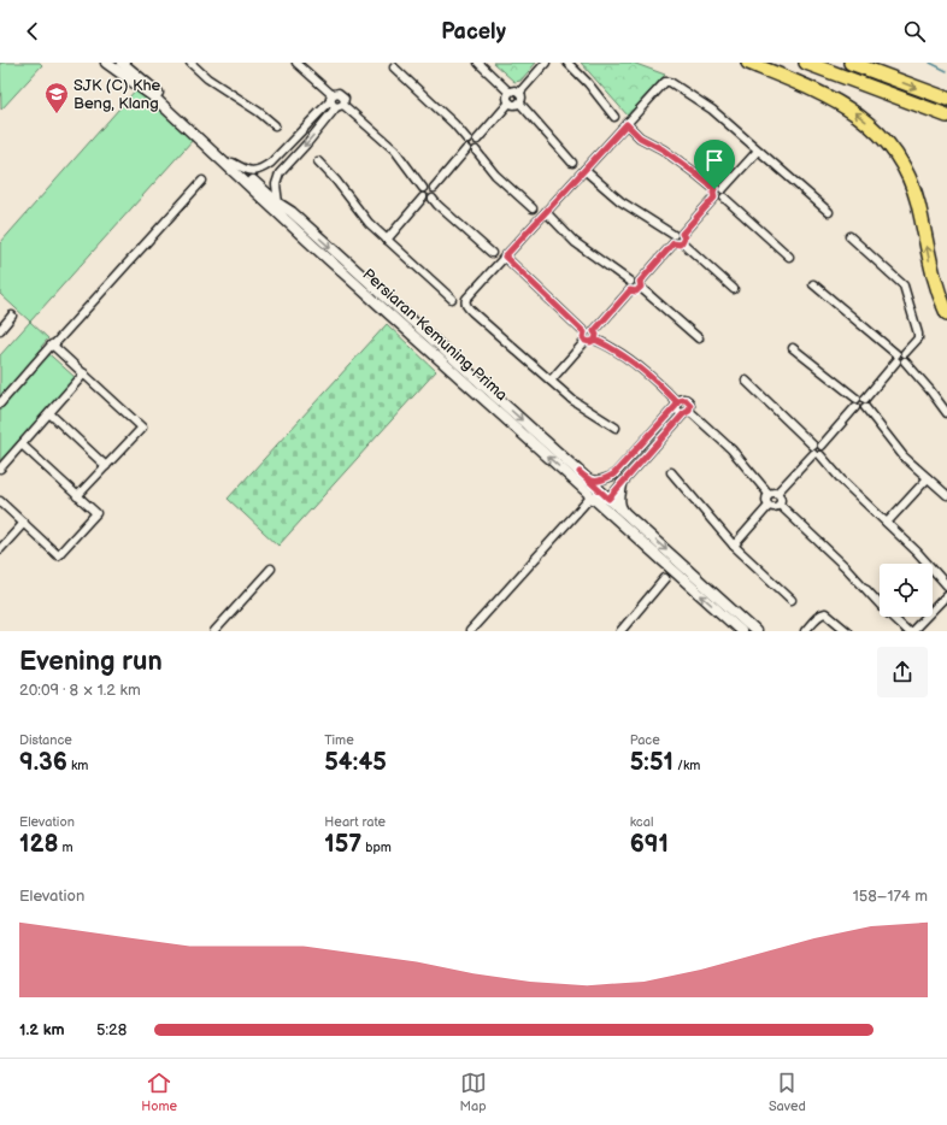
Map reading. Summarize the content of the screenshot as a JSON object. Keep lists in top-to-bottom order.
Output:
{
  "streets": {
    "street": ["Persiaran Kemuning Prima"]
  },
  "places": {
    "school or university": ["SJK (C) Khe Beng, Klang"]
  },
  "page": {
    "header": "Pacely",
    "heading": ["Evening run", "20:09 · 8 × 1.2 km"],
    "stats": [
      ["Distance", "9.36 km"],
      ["Time", "54:45"],
      ["Pace", "5:51 /km"],
      ["Elevation", "128 m"],
      ["Heart rate", "157 bpm"],
      ["kcal", "691"]
    ],
    "chart": ["Elevation", "158–174 m"],
    "list": [
      {
        "name": "1.2 km",
        "note": "5:28"
      }
    ],
    "tabs": ["Home", "Map", "Saved"]
  }
}
